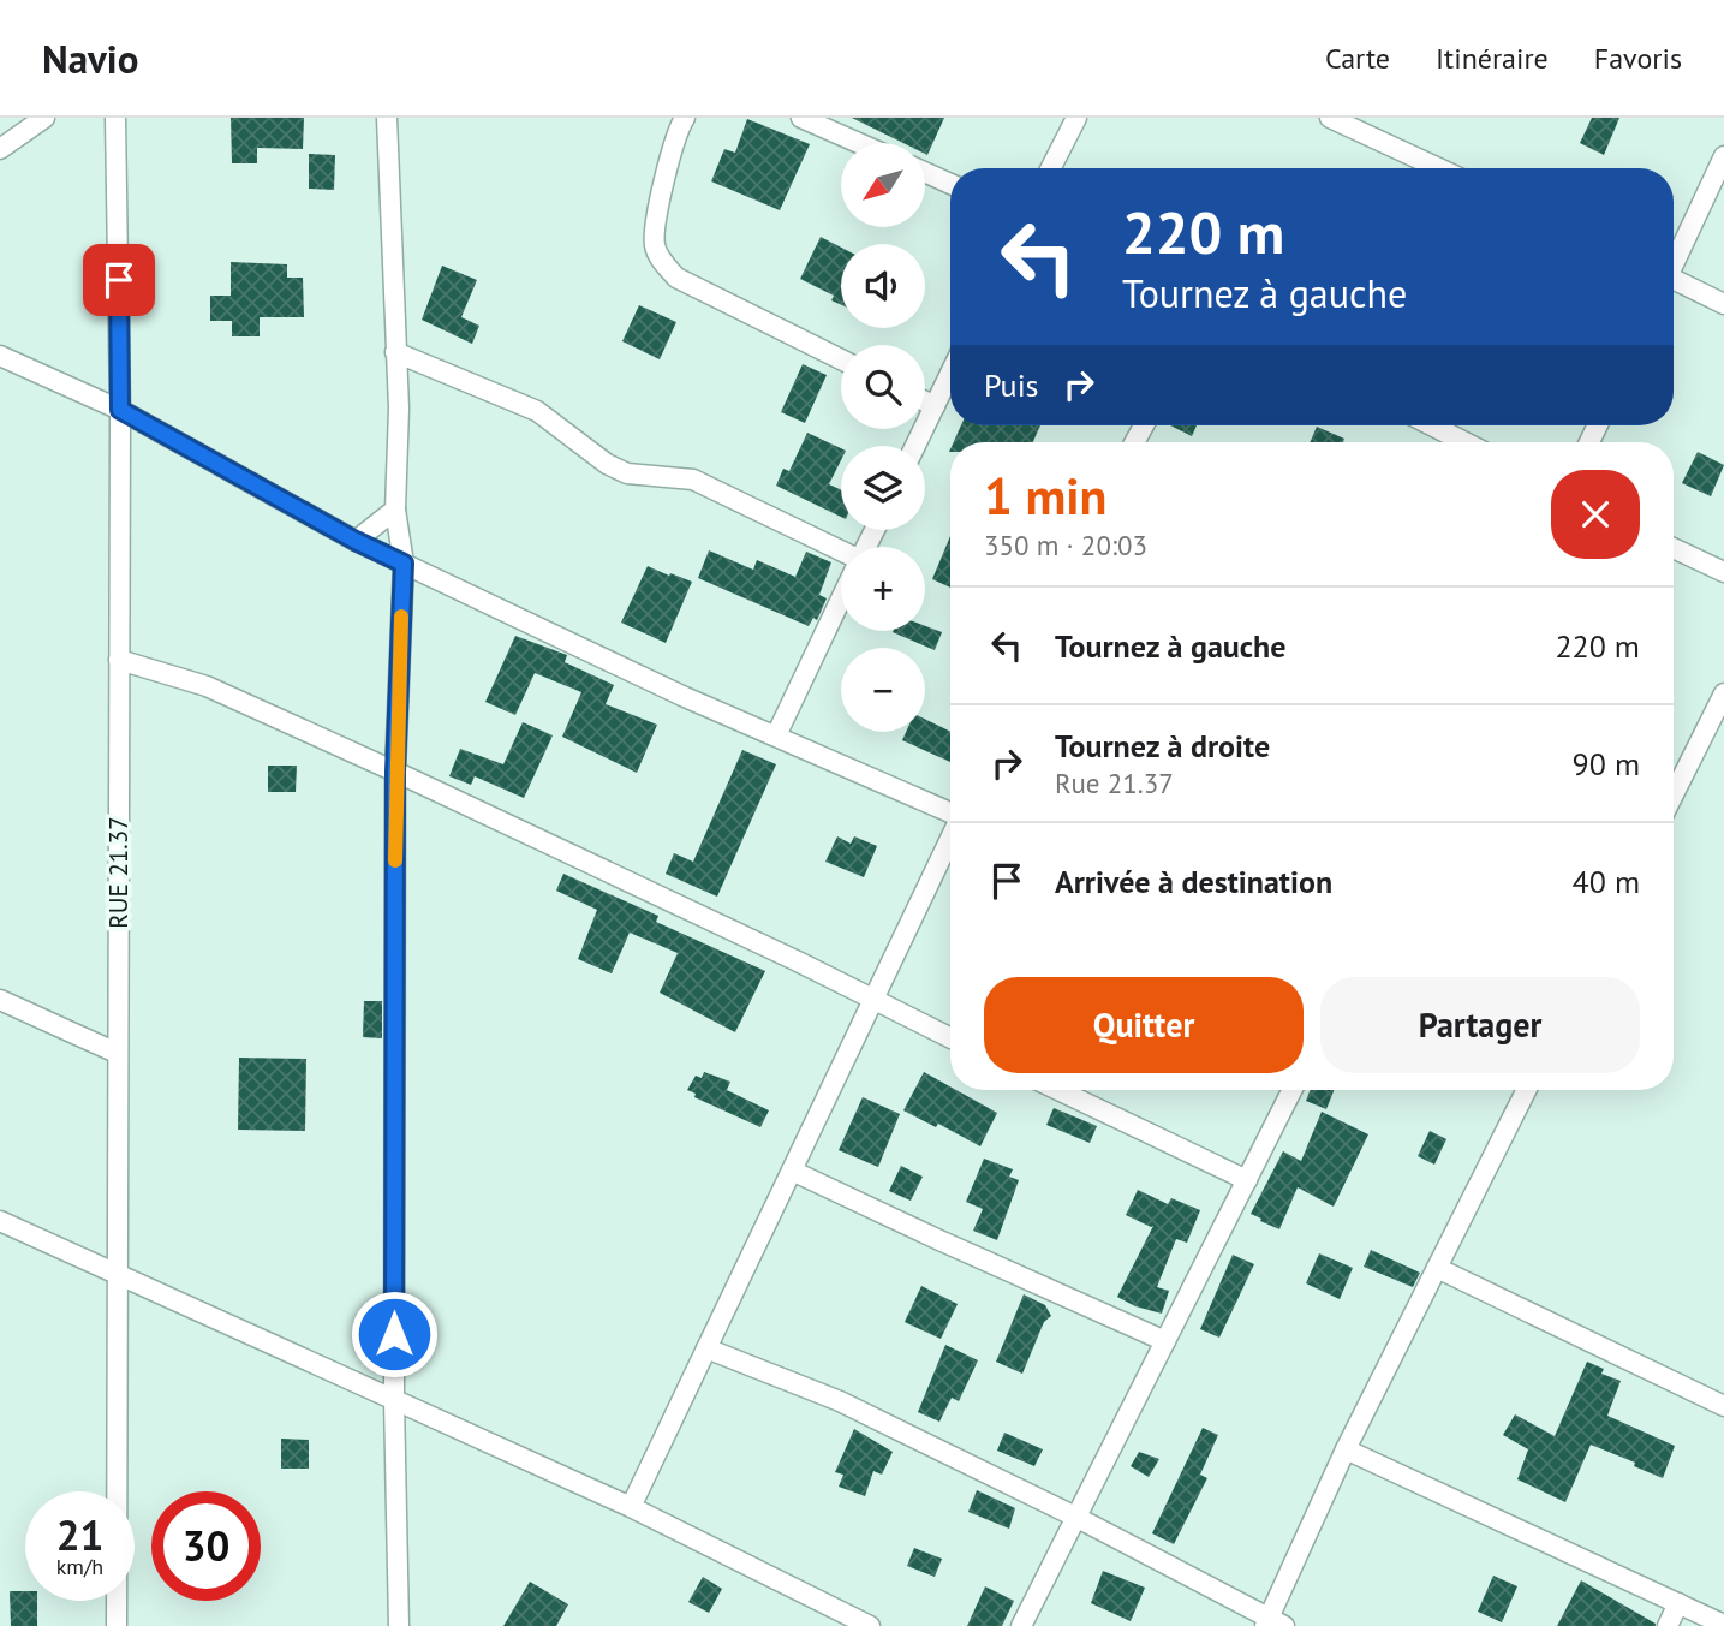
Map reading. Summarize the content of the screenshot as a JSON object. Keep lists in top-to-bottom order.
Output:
{
  "streets": {
    "street": ["RUE 21.37"]
  },
  "north": "bottom left",
  "page": {
    "header": "Navio",
    "nav": ["Carte", "Itinéraire", "Favoris"],
    "map_buttons": ["+", "−"],
    "turn": ["220 m", "Tournez à gauche"],
    "then": "Puis",
    "heading": ["1 min", "350 m · 20:03"],
    "list": [
      {
        "name": "Tournez à gauche",
        "value": "220 m"
      },
      {
        "name": "Tournez à droite",
        "note": "Rue 21.37",
        "value": "90 m"
      },
      {
        "name": "Arrivée à destination",
        "value": "40 m"
      }
    ],
    "buttons": ["Quitter", "Partager"],
    "speed": "21 km/h",
    "limit": "30"
  }
}
